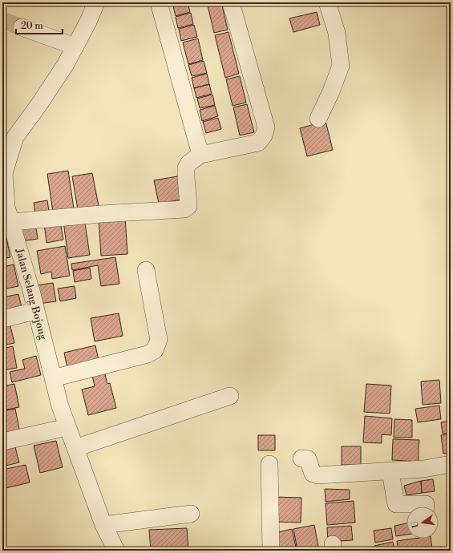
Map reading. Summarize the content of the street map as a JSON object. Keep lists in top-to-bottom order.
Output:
{
  "streets": {
    "street": ["Jalan Selang Bojong"]
  },
  "scale_bar": "20 m",
  "north": "left"
}
